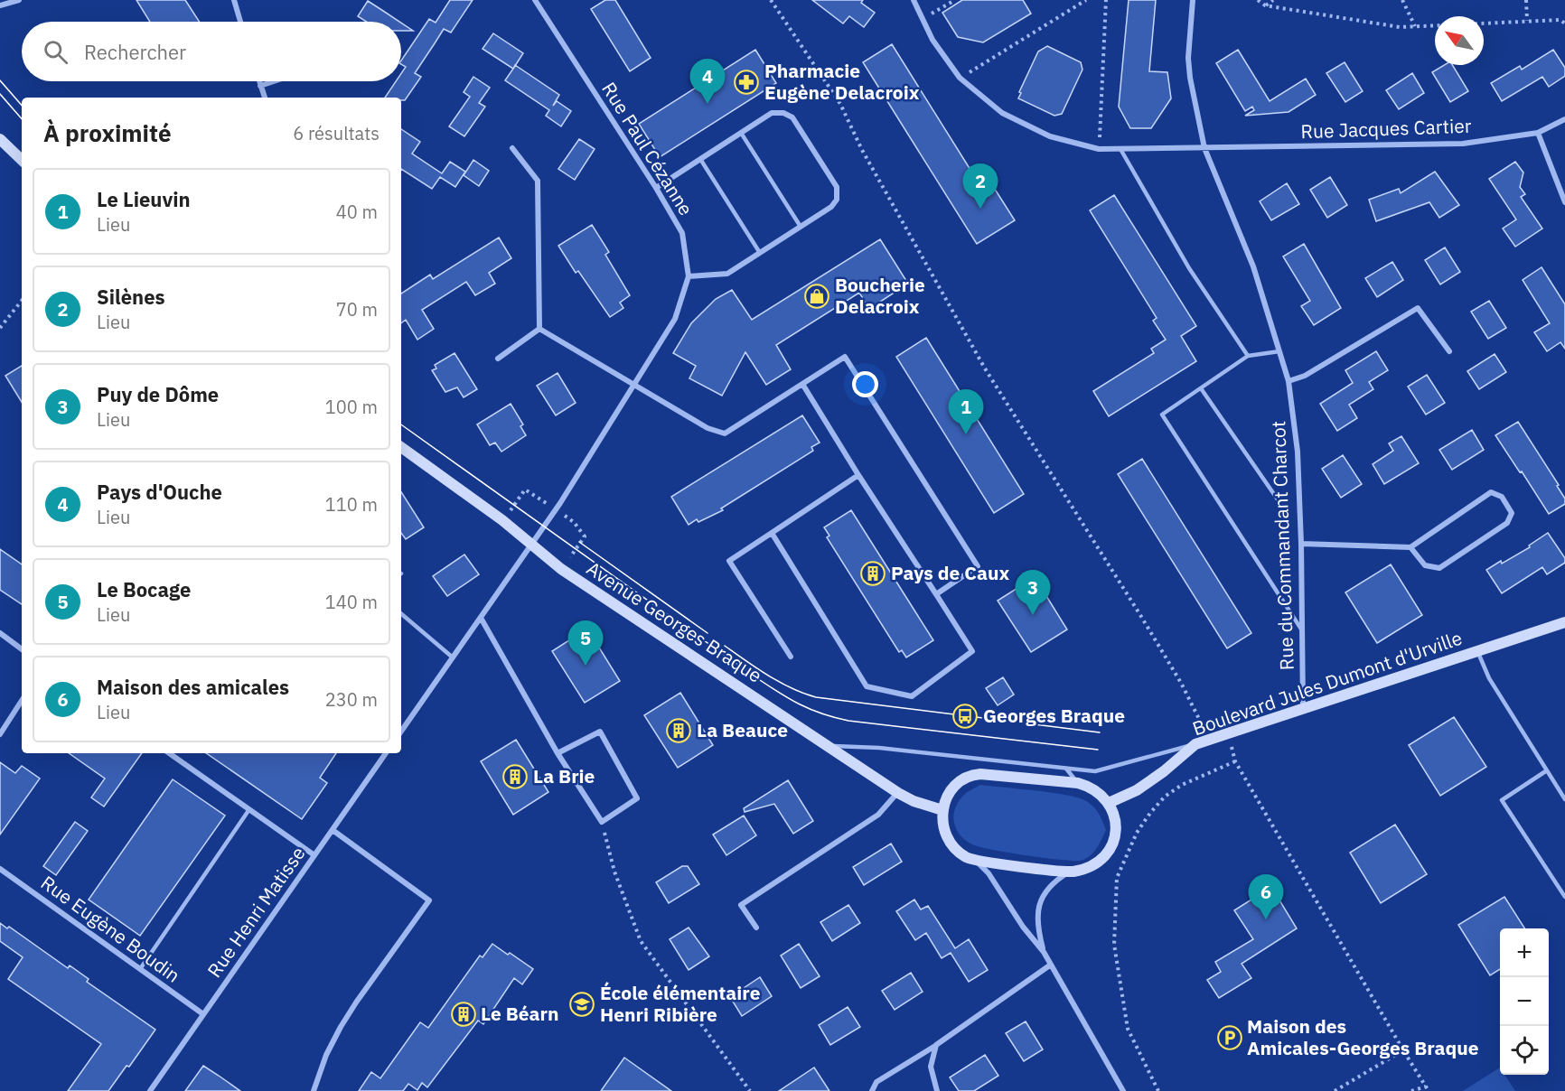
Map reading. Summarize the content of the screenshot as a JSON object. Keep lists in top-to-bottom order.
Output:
{
  "streets": {
    "street": [
      "Rue Jacques Cartier",
      "Rue Paul Cézanne",
      "Rue du Commandant Charcot",
      "Avenue Georges Braque",
      "Boulevard Jules Dumont d'Urville",
      "Rue Henri Matisse",
      "Rue Eugène Boudin"
    ]
  },
  "crossings": [
    ["Rue Jacques Cartier", "Rue du Commandant Charcot"],
    ["Rue Paul Cézanne", "Avenue Georges Braque"],
    ["Rue du Commandant Charcot", "Boulevard Jules Dumont d'Urville"],
    ["Rue Henri Matisse", "Rue Eugène Boudin"]
  ],
  "places": {
    "pharmacy": ["Pharmacie Eugène Delacroix"],
    "shop": ["Boucherie Delacroix"],
    "building": [
      "Pays de Caux",
      "La Beauce",
      "La Brie",
      "Le Béarn"
    ],
    "bus stop": ["Georges Braque"],
    "school or university": ["École élémentaire Henri Ribière"],
    "parking": ["Maison des Amicales-Georges Braque"]
  },
  "north": "top left",
  "page": {
    "search": "Rechercher",
    "pins": [
      "4",
      "2",
      "1",
      "3",
      "5",
      "6"
    ],
    "heading": ["À proximité", "6 résultats"],
    "list": [
      {
        "mark": "1",
        "name": "Le Lieuvin",
        "note": "Lieu",
        "value": "40 m"
      },
      {
        "mark": "2",
        "name": "Silènes",
        "note": "Lieu",
        "value": "70 m"
      },
      {
        "mark": "3",
        "name": "Puy de Dôme",
        "note": "Lieu",
        "value": "100 m"
      },
      {
        "mark": "4",
        "name": "Pays d'Ouche",
        "note": "Lieu",
        "value": "110 m"
      },
      {
        "mark": "5",
        "name": "Le Bocage",
        "note": "Lieu",
        "value": "140 m"
      },
      {
        "mark": "6",
        "name": "Maison des amicales",
        "note": "Lieu",
        "value": "230 m"
      }
    ],
    "map_buttons": ["+", "−"]
  }
}
